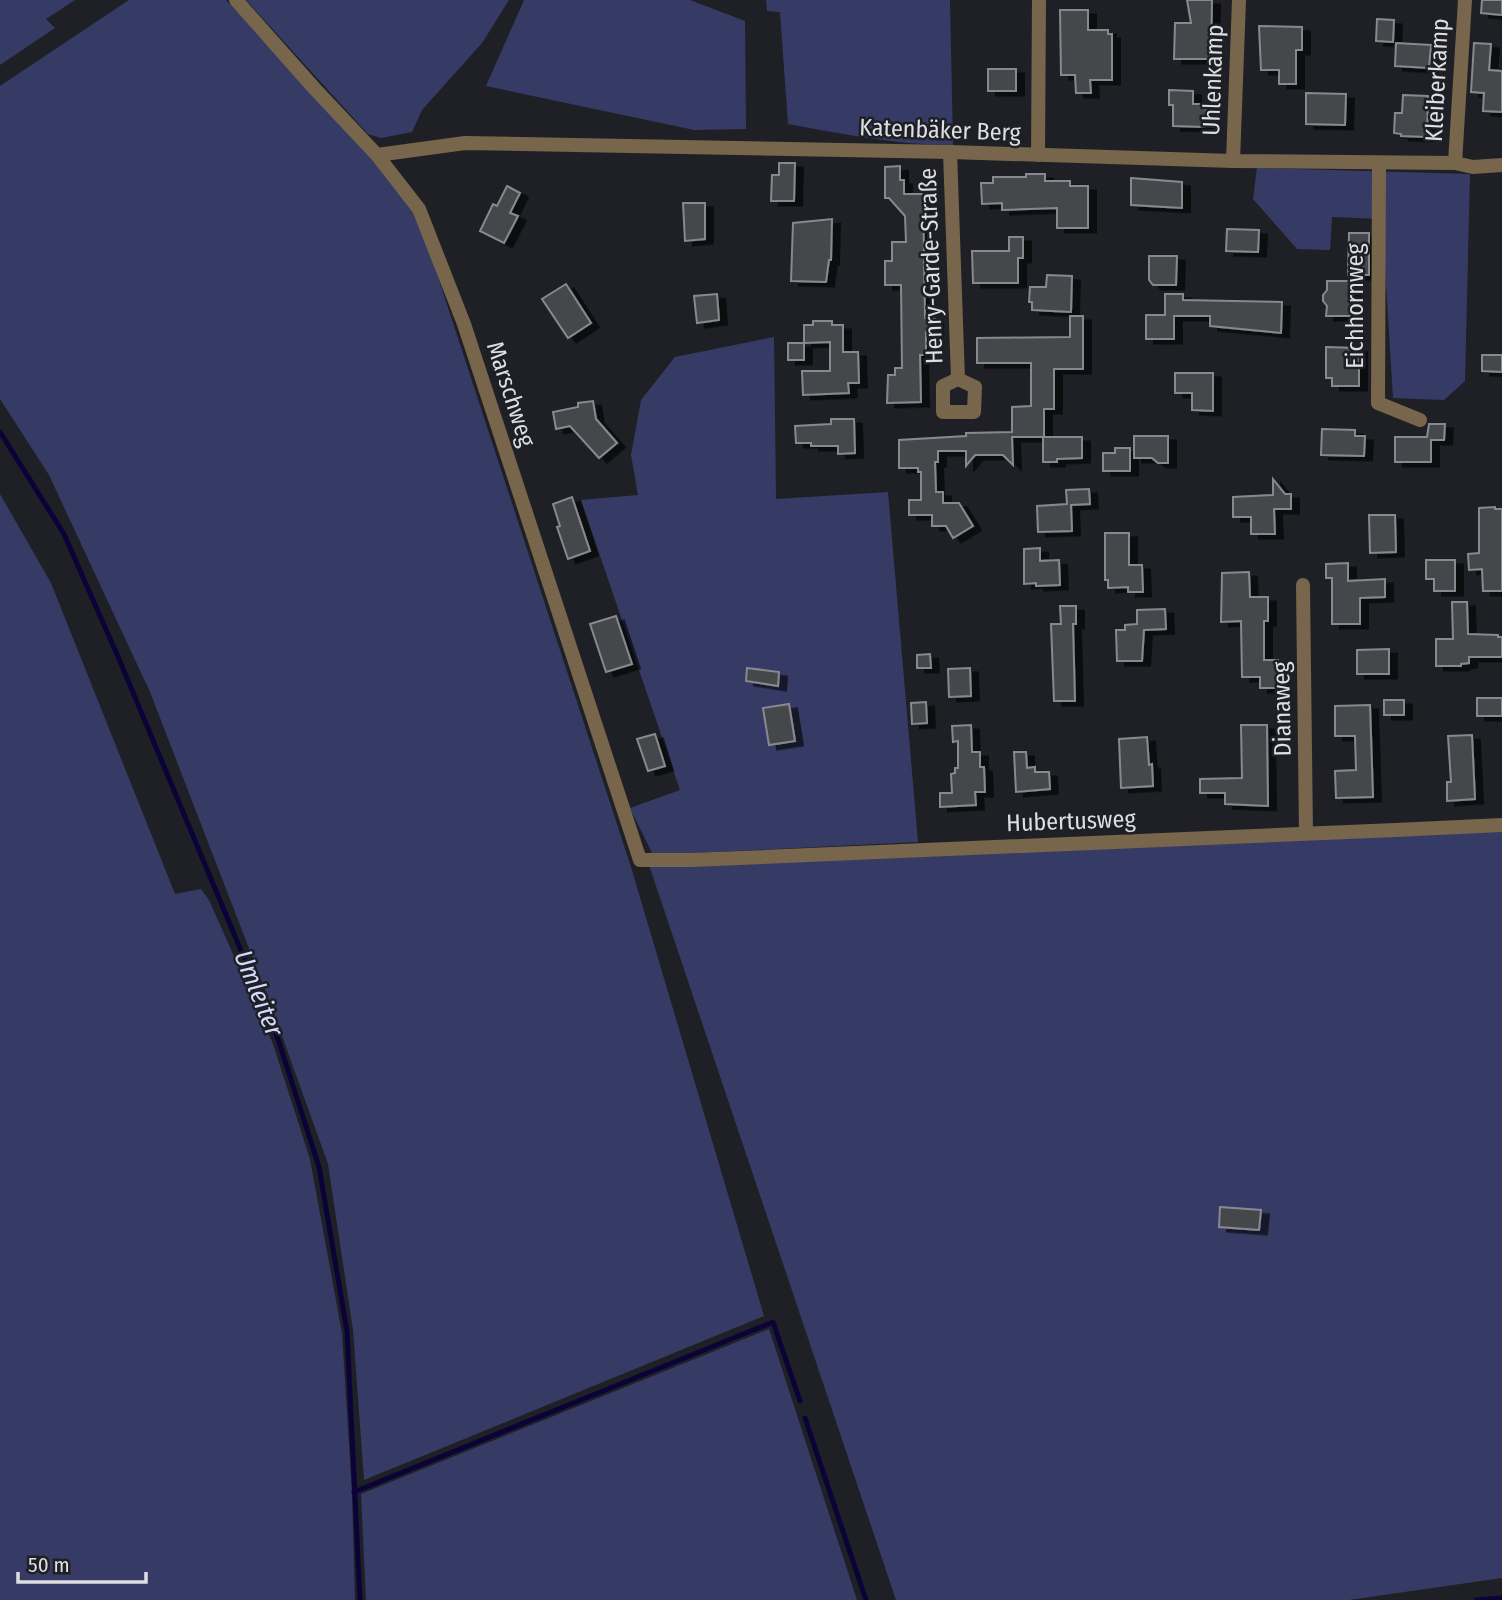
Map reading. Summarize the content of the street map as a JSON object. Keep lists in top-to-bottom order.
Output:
{
  "streets": {
    "street": [
      "Uhlenkamp",
      "Kleiberkamp",
      "Katenbäker Berg",
      "Henry-Garde-Straße",
      "Eichhornweg",
      "Marschweg",
      "Dianaweg",
      "Hubertusweg"
    ]
  },
  "crossings": [
    ["Uhlenkamp", "Katenbäker Berg"],
    ["Kleiberkamp", "Katenbäker Berg"],
    ["Katenbäker Berg", "Henry-Garde-Straße"],
    ["Katenbäker Berg", "Eichhornweg"],
    ["Katenbäker Berg", "Marschweg"],
    ["Marschweg", "Hubertusweg"],
    ["Dianaweg", "Hubertusweg"]
  ],
  "water": ["Umleiter"],
  "scale_bar": "50 m"
}
